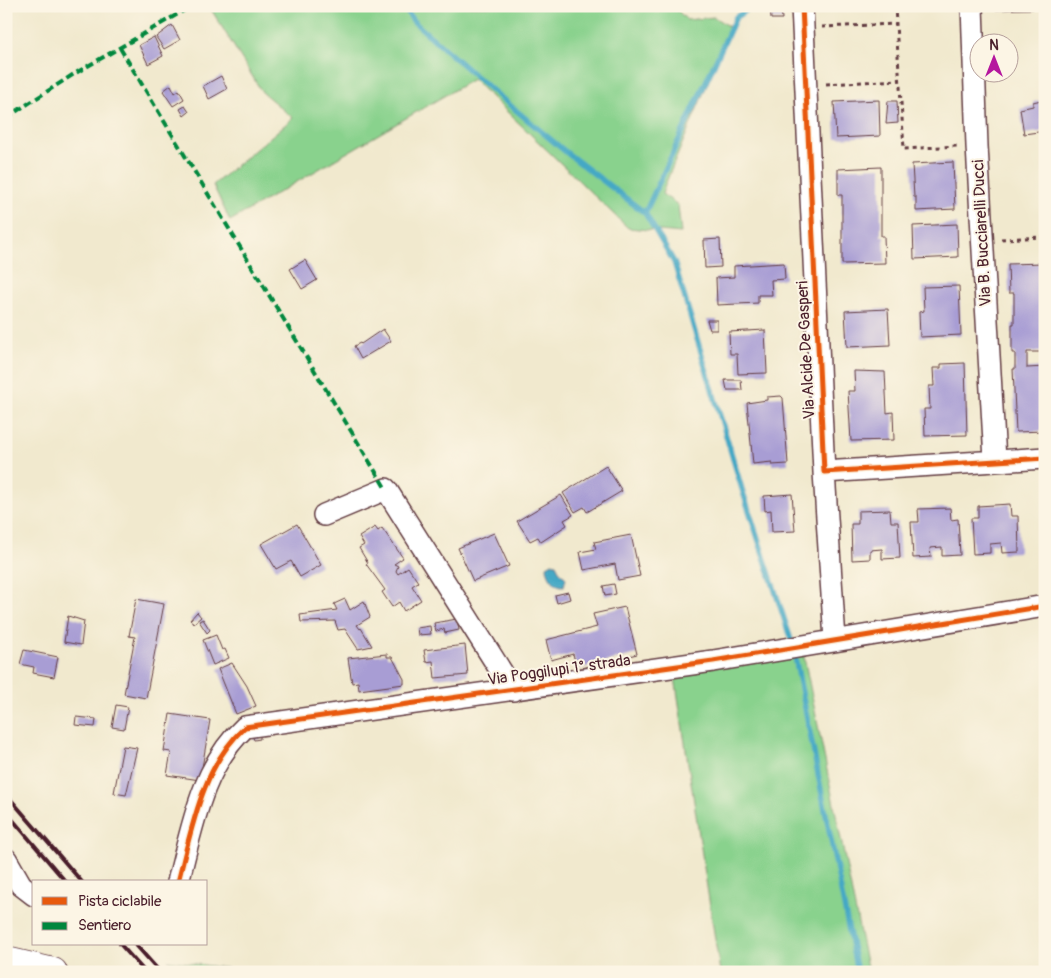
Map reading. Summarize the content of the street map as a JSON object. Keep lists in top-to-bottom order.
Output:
{
  "streets": {
    "street": ["Via B. Bucciarelli Ducci", "Via Alcide De Gasperi", "Via Poggilupi 1° strada"]
  },
  "crossings": [
    ["Via Alcide De Gasperi", "Via Poggilupi 1° strada"]
  ],
  "legend": ["Pista ciclabile", "Sentiero"],
  "north": "top"
}
